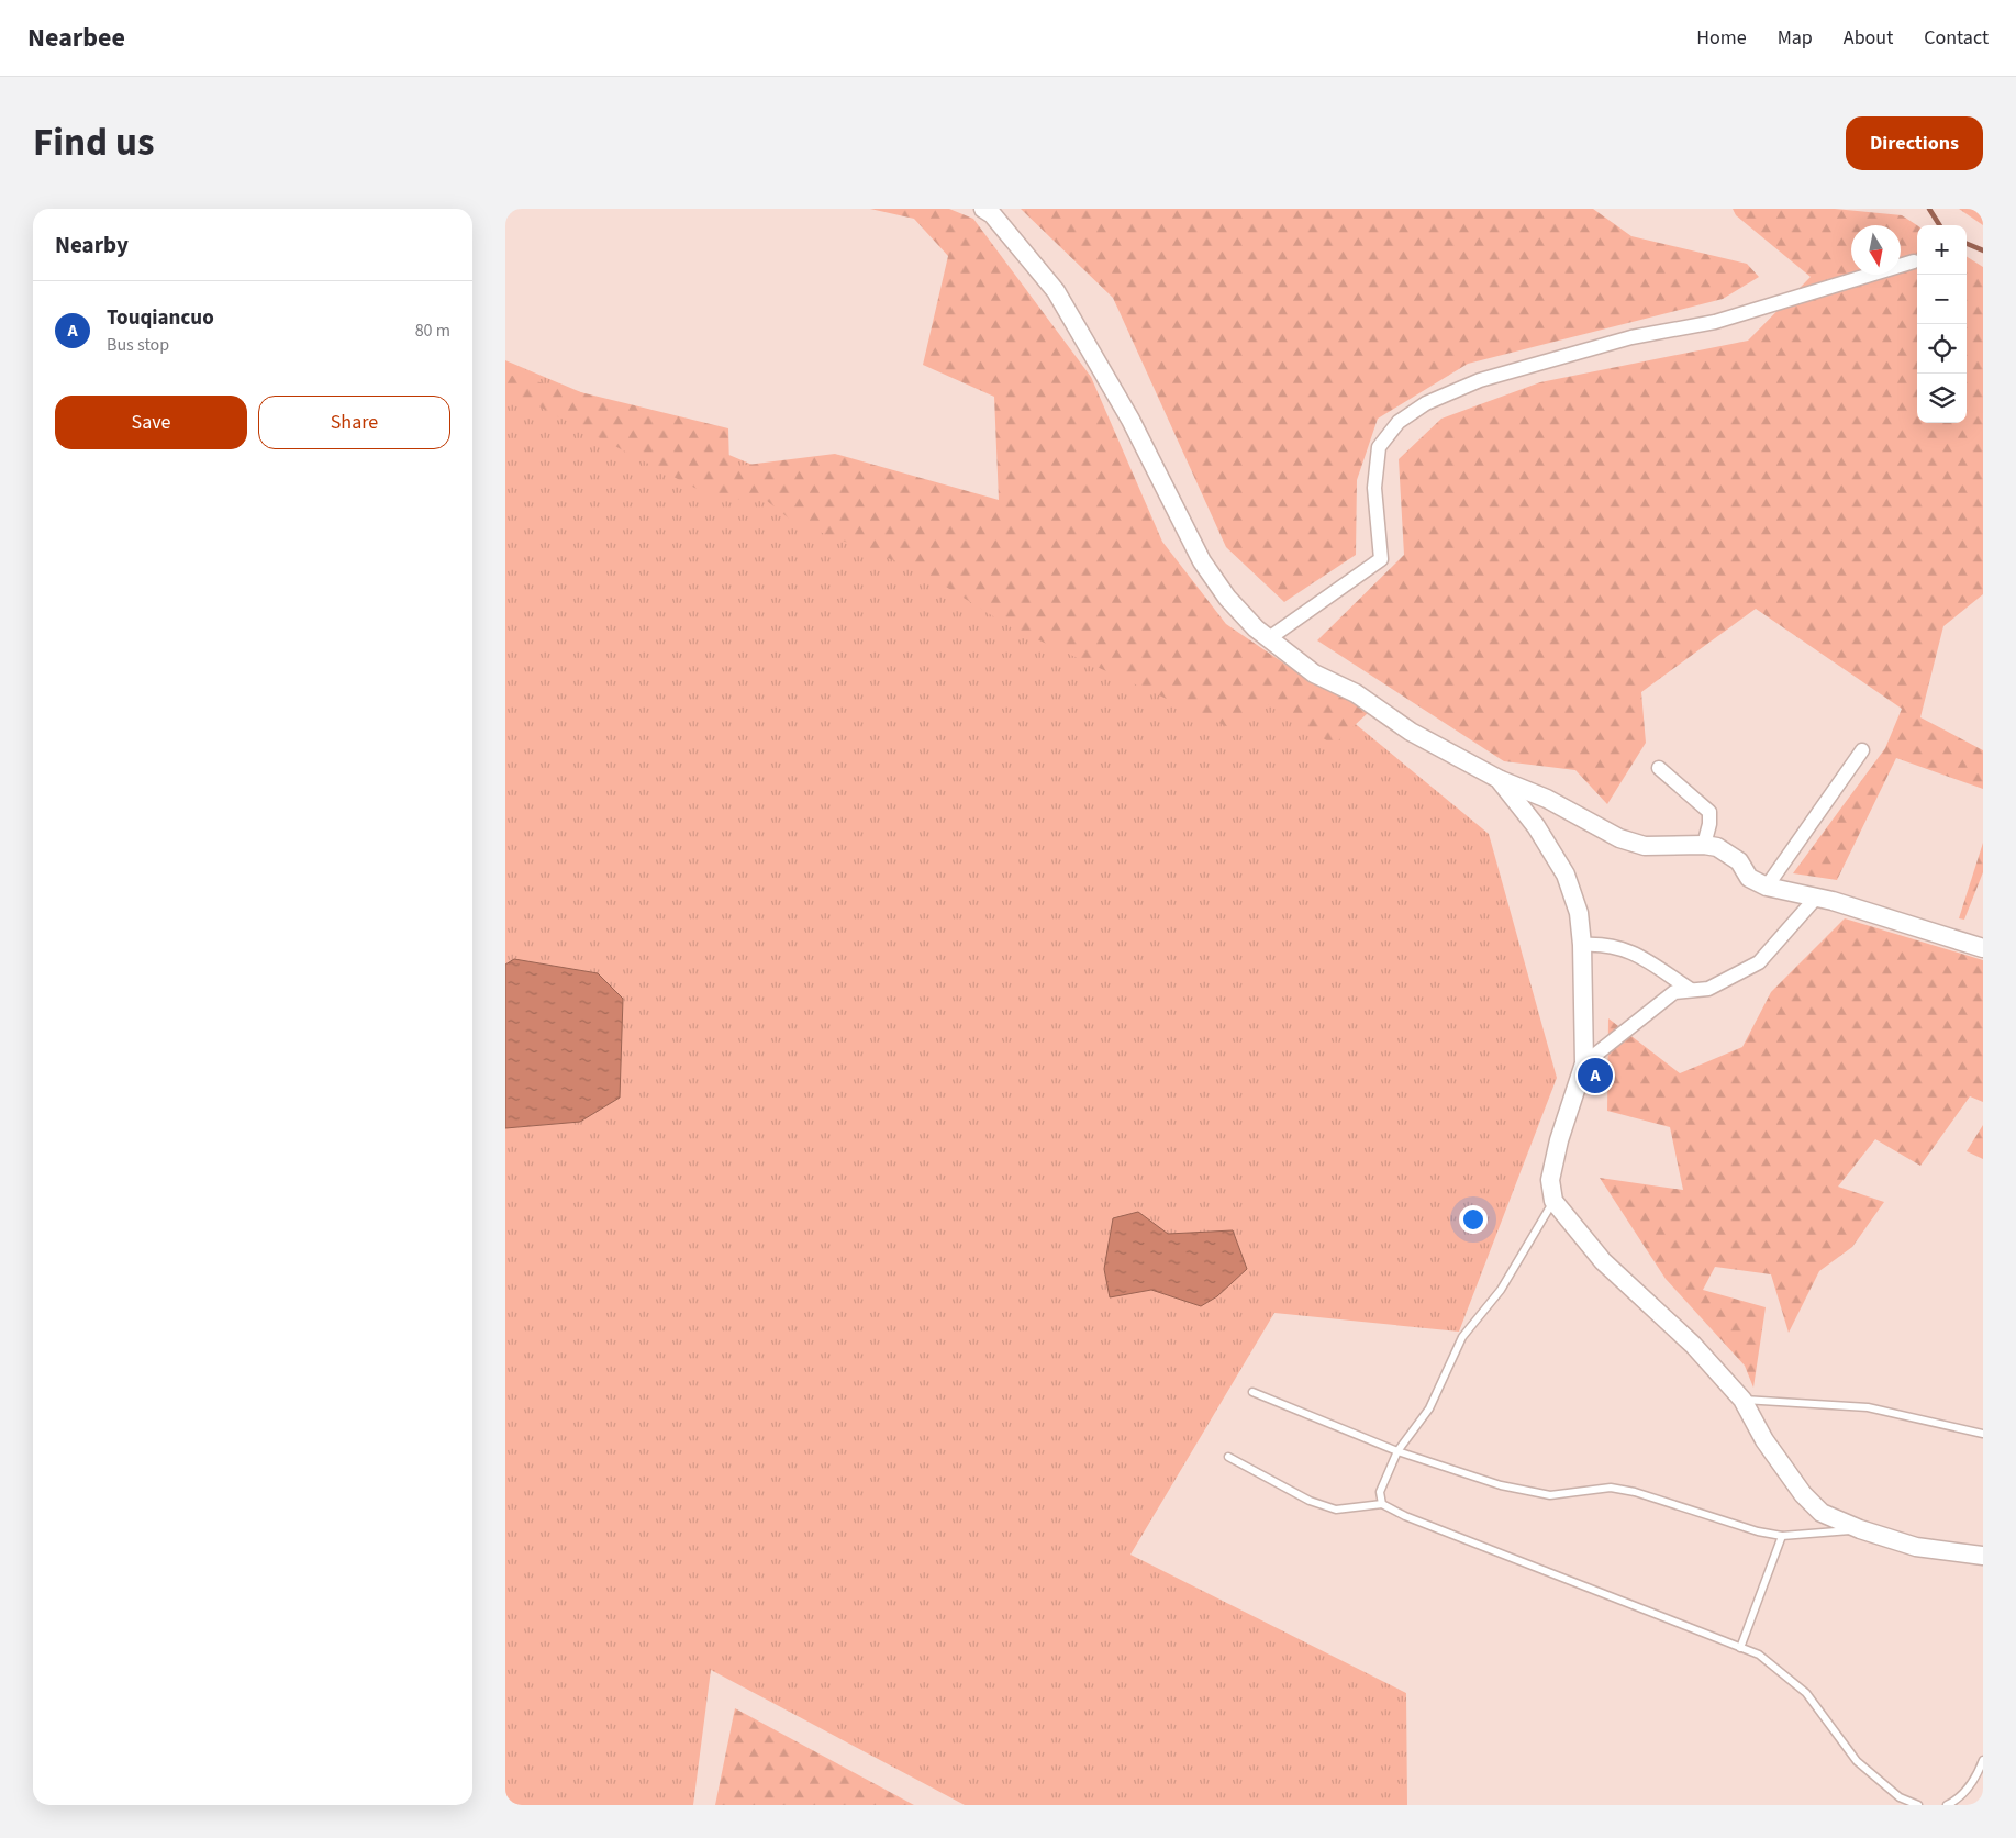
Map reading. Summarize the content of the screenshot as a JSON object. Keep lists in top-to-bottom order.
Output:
{
  "north": "bottom",
  "page": {
    "header": "Nearbee",
    "nav": [
      "Home",
      "Map",
      "About",
      "Contact"
    ],
    "title": "Find us",
    "buttons": [
      "Directions",
      ["Save", "Share"]
    ],
    "heading": "Nearby",
    "map_buttons": ["+", "−"],
    "list": [
      {
        "mark": "A",
        "name": "Touqiancuo",
        "note": "Bus stop",
        "value": "80 m"
      }
    ],
    "pins": "A"
  }
}
